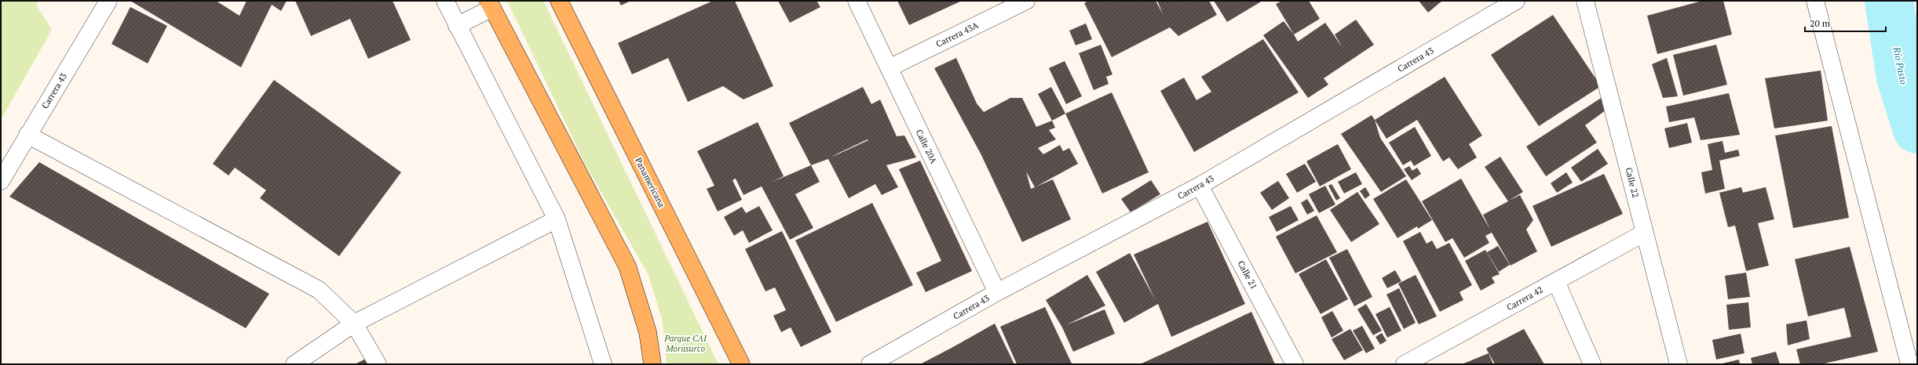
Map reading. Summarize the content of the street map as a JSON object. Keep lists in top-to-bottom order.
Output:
{
  "streets": {
    "main road": ["Panamericana"],
    "street": [
      "Carrera 43A",
      "Carrera 43",
      "Calle 20A",
      "Calle 22",
      "Calle 21",
      "Carrera 42"
    ]
  },
  "crossings": [
    ["Carrera 43A", "Calle 20A"],
    ["Carrera 43", "Calle 20A"],
    ["Carrera 43", "Calle 21"],
    ["Calle 22", "Carrera 42"]
  ],
  "water": ["Río Pasto"],
  "parks": ["Parque CAI Morasurco"],
  "scale_bar": "20 m"
}
